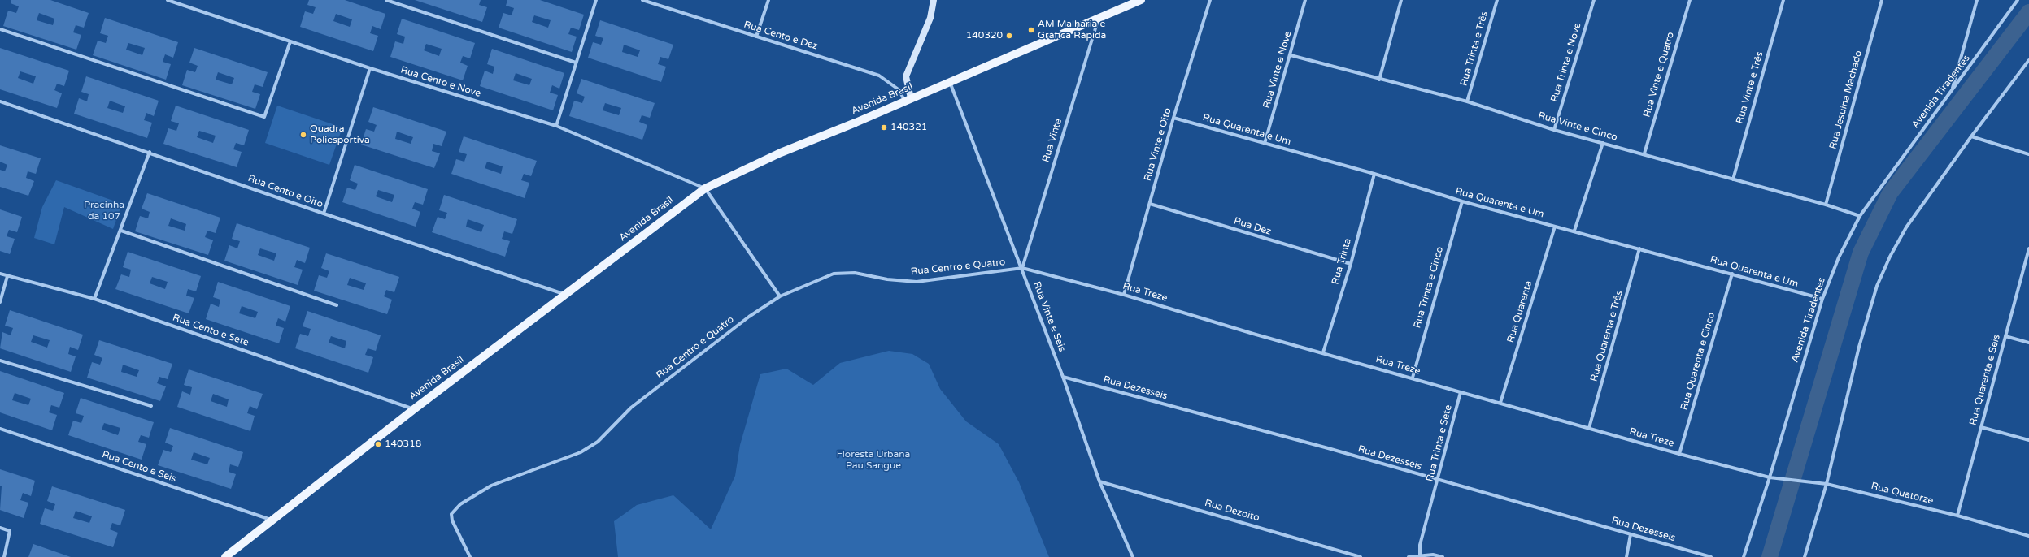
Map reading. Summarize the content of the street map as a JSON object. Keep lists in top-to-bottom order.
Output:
{
  "streets": {
    "main road": ["Avenida Brasil"],
    "street": [
      "Rua Cento e Dez",
      "Rua Trinta e Três",
      "Rua Trinta e Nove",
      "Rua Vinte e Nove",
      "Rua Vinte e Quatro",
      "Rua Cento e Nove",
      "Rua Vinte e Três",
      "Avenida Tiradentes",
      "Rua Jesuína Machado",
      "Rua Vinte e Cinco",
      "Rua Quarenta e Um",
      "Rua Vinte",
      "Rua Vinte e Oito",
      "Rua Cento e Oito",
      "Rua Dez",
      "Rua Trinta",
      "Rua Centro e Quatro",
      "Rua Trinta e Cinco",
      "Rua Treze",
      "Rua Quarenta",
      "Rua Vinte e Seis",
      "Rua Cento e Sete",
      "Rua Quarenta e Três",
      "Rua Quarenta e Cinco",
      "Rua Quarenta e Seis",
      "Rua Dezesseis",
      "Rua Trinta e Sete",
      "Rua Cento e Seis",
      "Rua Quatorze",
      "Rua Dezoito"
    ]
  },
  "crossings": [
    ["Rua Cento e Dez", "Avenida Brasil"],
    ["Rua Trinta e Três", "Rua Vinte e Cinco"],
    ["Rua Trinta e Nove", "Rua Vinte e Cinco"],
    ["Rua Vinte e Nove", "Rua Vinte e Cinco"],
    ["Rua Vinte e Nove", "Rua Quarenta e Um"],
    ["Rua Vinte e Quatro", "Rua Vinte e Cinco"],
    ["Rua Cento e Nove", "Avenida Brasil"],
    ["Rua Vinte e Três", "Rua Vinte e Cinco"],
    ["Avenida Tiradentes", "Rua Vinte e Cinco"],
    ["Avenida Tiradentes", "Rua Quarenta e Um"],
    ["Avenida Tiradentes", "Rua Treze"],
    ["Avenida Tiradentes", "Rua Quatorze"],
    ["Avenida Brasil", "Rua Vinte"],
    ["Avenida Brasil", "Rua Cento e Oito"],
    ["Avenida Brasil", "Rua Vinte e Seis"],
    ["Avenida Brasil", "Rua Cento e Sete"],
    ["Avenida Brasil", "Rua Cento e Seis"],
    ["Rua Jesuína Machado", "Rua Vinte e Cinco"],
    ["Rua Quarenta e Um", "Rua Vinte e Oito"],
    ["Rua Quarenta e Um", "Rua Trinta"],
    ["Rua Quarenta e Um", "Rua Trinta e Cinco"],
    ["Rua Quarenta e Um", "Rua Quarenta"],
    ["Rua Quarenta e Um", "Rua Quarenta e Três"],
    ["Rua Quarenta e Um", "Rua Quarenta e Cinco"],
    ["Rua Vinte", "Rua Centro e Quatro"],
    ["Rua Vinte", "Rua Treze"],
    ["Rua Vinte", "Rua Vinte e Seis"],
    ["Rua Vinte e Oito", "Rua Dez"],
    ["Rua Vinte e Oito", "Rua Treze"],
    ["Rua Dez", "Rua Trinta"],
    ["Rua Trinta", "Rua Treze"],
    ["Rua Centro e Quatro", "Rua Treze"],
    ["Rua Centro e Quatro", "Rua Vinte e Seis"],
    ["Rua Trinta e Cinco", "Rua Treze"],
    ["Rua Treze", "Rua Quarenta"],
    ["Rua Treze", "Rua Vinte e Seis"],
    ["Rua Treze", "Rua Quarenta e Três"],
    ["Rua Treze", "Rua Quarenta e Cinco"],
    ["Rua Treze", "Rua Trinta e Sete"],
    ["Rua Treze", "Rua Quatorze"],
    ["Rua Vinte e Seis", "Rua Dezesseis"],
    ["Rua Vinte e Seis", "Rua Dezoito"],
    ["Rua Quarenta e Seis", "Rua Quatorze"],
    ["Rua Dezesseis", "Rua Trinta e Sete"]
  ],
  "parks": ["Pracinha da 107", "Floresta Urbana Pau Sangue"],
  "places": [
    "AM Malharia e Gráfica Rápida",
    "140320",
    "140321",
    "Quadra Poliesportiva",
    "140318"
  ]
}
